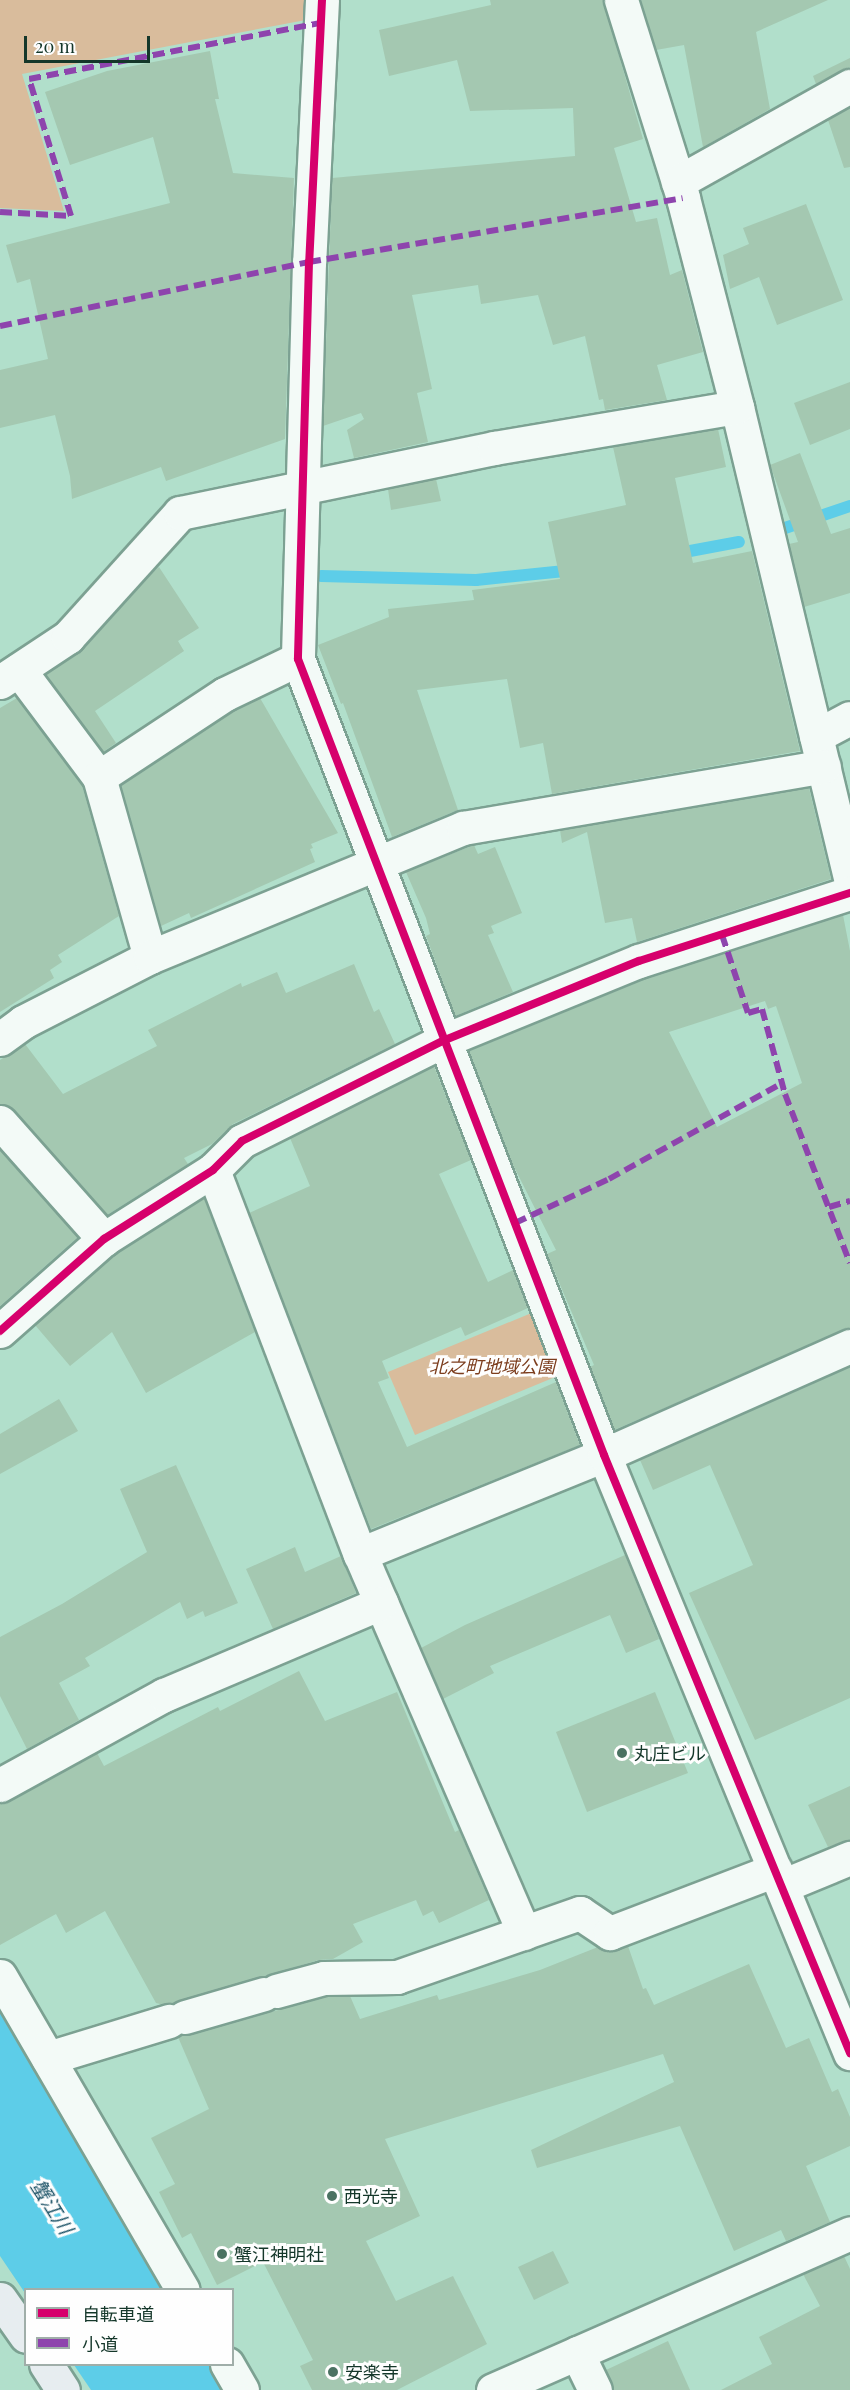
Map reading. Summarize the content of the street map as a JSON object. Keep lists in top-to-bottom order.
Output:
{
  "water": ["蟹江川"],
  "parks": ["北之町地域公園"],
  "places": [
    "丸庄ビル",
    "西光寺",
    "蟹江神明社",
    "安楽寺"
  ],
  "legend": ["自転車道", "小道"],
  "scale_bar": "20 m"
}
